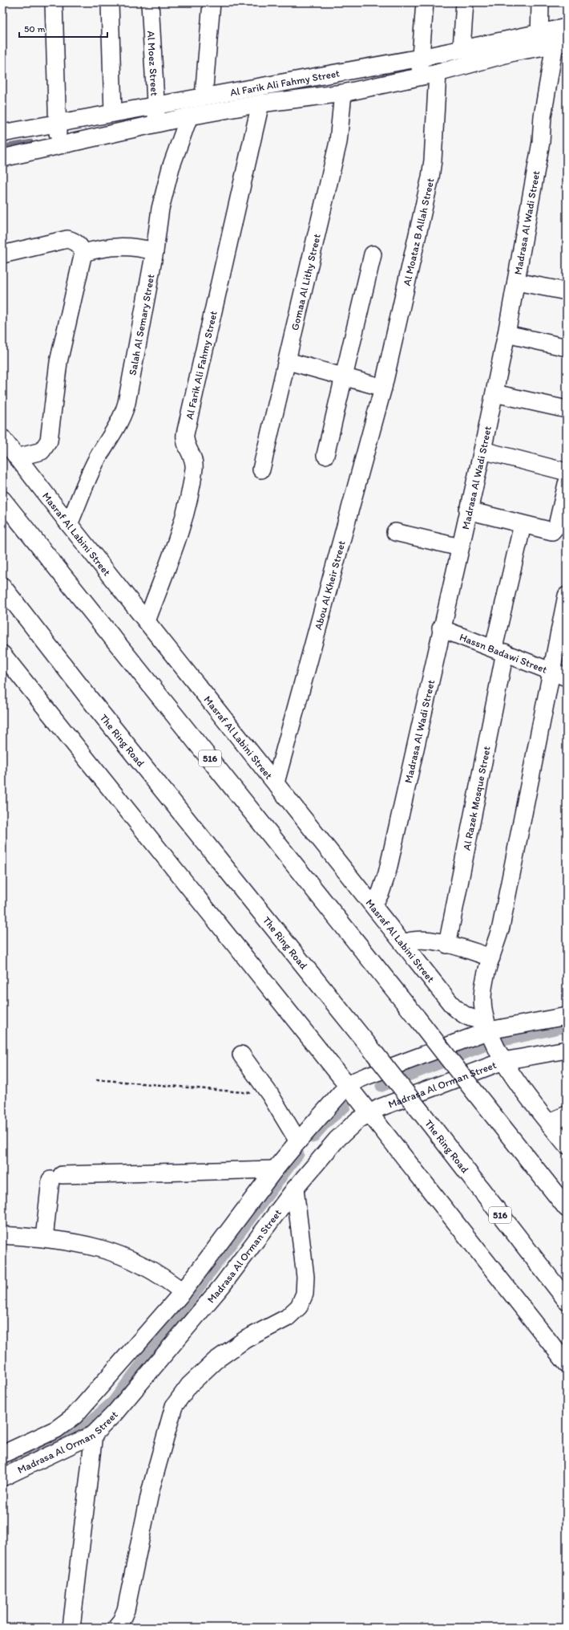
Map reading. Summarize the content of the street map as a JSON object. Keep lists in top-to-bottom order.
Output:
{
  "streets": {
    "highway": ["The Ring Road", "516"],
    "street": [
      "Al Moez Street",
      "Al Farik Ali Fahmy Street",
      "Madrasa Al Wadi Street",
      "Al Moataz B Allah Street",
      "Gomaa Al Lithy Street",
      "Salah Al Semary Street",
      "Masraf Al Labini Street",
      "Abou Al Kheir Street",
      "Hassn Badawi Street",
      "Al Razek Mosque Street",
      "Madrasa Al Orman Street"
    ]
  },
  "crossings": [
    ["Al Moez Street", "Al Farik Ali Fahmy Street"],
    ["Al Farik Ali Fahmy Street", "Madrasa Al Wadi Street"],
    ["Al Farik Ali Fahmy Street", "Al Moataz B Allah Street"],
    ["Al Farik Ali Fahmy Street", "Gomaa Al Lithy Street"],
    ["Al Farik Ali Fahmy Street", "Salah Al Semary Street"],
    ["Al Farik Ali Fahmy Street", "Masraf Al Labini Street"],
    ["Madrasa Al Wadi Street", "Masraf Al Labini Street"],
    ["Madrasa Al Wadi Street", "Hassn Badawi Street"],
    ["Al Moataz B Allah Street", "Abou Al Kheir Street"],
    ["Salah Al Semary Street", "Masraf Al Labini Street"],
    ["Masraf Al Labini Street", "Abou Al Kheir Street"],
    ["Masraf Al Labini Street", "Madrasa Al Orman Street"],
    ["Hassn Badawi Street", "Al Razek Mosque Street"]
  ],
  "scale_bar": "50 m"
}
